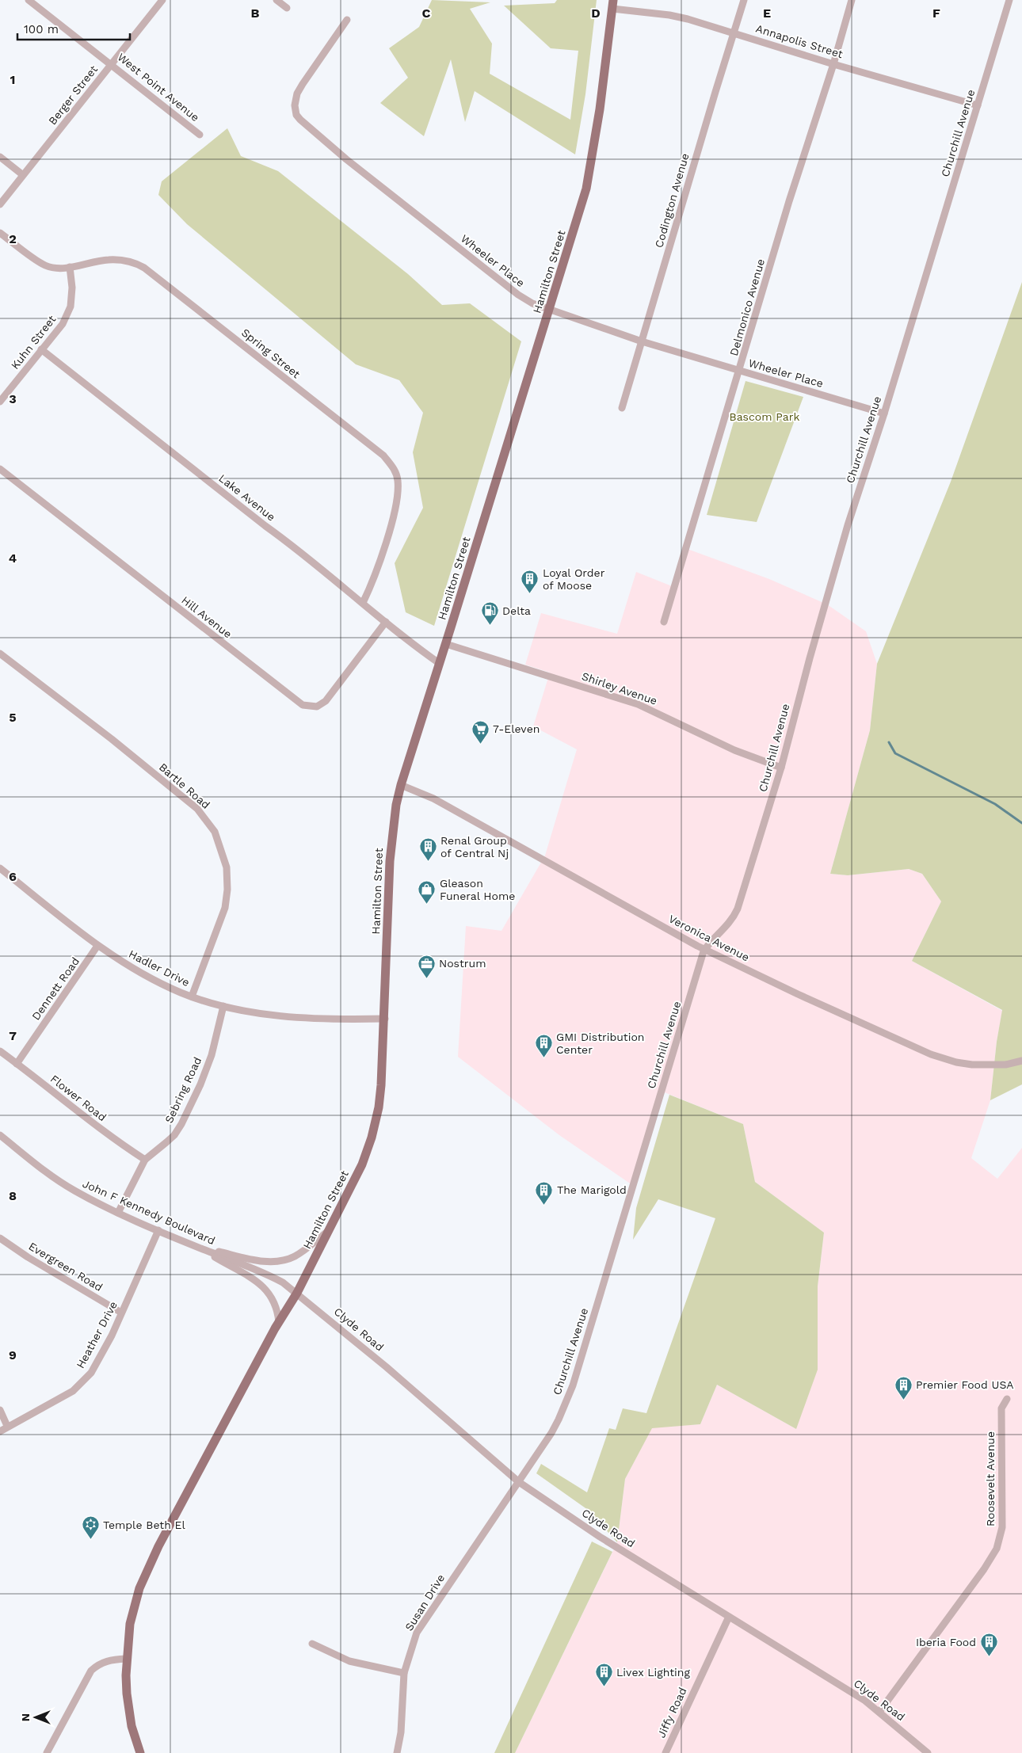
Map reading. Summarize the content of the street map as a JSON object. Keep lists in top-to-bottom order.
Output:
{
  "streets": {
    "main road": ["Hamilton Street"],
    "street": [
      "Annapolis Street",
      "West Point Avenue",
      "Berger Street",
      "Churchill Avenue",
      "Codington Avenue",
      "Wheeler Place",
      "Delmonico Avenue",
      "Kuhn Street",
      "Spring Street",
      "Lake Avenue",
      "Hill Avenue",
      "Shirley Avenue",
      "Bartle Road",
      "Veronica Avenue",
      "Hadler Drive",
      "Dennett Road",
      "Sebring Road",
      "Flower Road",
      "John F Kennedy Boulevard",
      "Evergreen Road",
      "Clyde Road",
      "Heather Drive",
      "Roosevelt Avenue",
      "Susan Drive",
      "Jiffy Road"
    ]
  },
  "crossings": [
    ["Annapolis Street", "Churchill Avenue"],
    ["Annapolis Street", "Codington Avenue"],
    ["Annapolis Street", "Hamilton Street"],
    ["Annapolis Street", "Delmonico Avenue"],
    ["West Point Avenue", "Berger Street"],
    ["Churchill Avenue", "Wheeler Place"],
    ["Churchill Avenue", "Shirley Avenue"],
    ["Churchill Avenue", "Veronica Avenue"],
    ["Churchill Avenue", "Clyde Road"],
    ["Churchill Avenue", "Susan Drive"],
    ["Codington Avenue", "Wheeler Place"],
    ["Wheeler Place", "Hamilton Street"],
    ["Wheeler Place", "Delmonico Avenue"],
    ["Hamilton Street", "Lake Avenue"],
    ["Hamilton Street", "Shirley Avenue"],
    ["Hamilton Street", "Veronica Avenue"],
    ["Hamilton Street", "Hadler Drive"],
    ["Hamilton Street", "John F Kennedy Boulevard"],
    ["Hamilton Street", "Clyde Road"],
    ["Kuhn Street", "Spring Street"],
    ["Kuhn Street", "Lake Avenue"],
    ["Spring Street", "Lake Avenue"],
    ["Lake Avenue", "Hill Avenue"],
    ["Bartle Road", "Hadler Drive"],
    ["Hadler Drive", "Dennett Road"],
    ["Hadler Drive", "Sebring Road"],
    ["Dennett Road", "Flower Road"],
    ["Sebring Road", "Flower Road"],
    ["Sebring Road", "John F Kennedy Boulevard"],
    ["John F Kennedy Boulevard", "Clyde Road"],
    ["John F Kennedy Boulevard", "Heather Drive"],
    ["Evergreen Road", "Heather Drive"],
    ["Clyde Road", "Roosevelt Avenue"],
    ["Clyde Road", "Susan Drive"],
    ["Clyde Road", "Jiffy Road"]
  ],
  "parks": ["Bascom Park"],
  "places": {
    "building": [
      "Loyal Order of Moose",
      "Renal Group of Central Nj",
      "GMI Distribution Center",
      "The Marigold",
      "Premier Food USA",
      "Iberia Food",
      "Livex Lighting"
    ],
    "fuel station": ["Delta"],
    "supermarket": ["7-Eleven"],
    "shop": ["Gleason Funeral Home"],
    "office": ["Nostrum"],
    "synagogue": ["Temple Beth El"]
  },
  "scale_bar": "100 m",
  "north": "left",
  "grid": {
    "columns": [
      "B",
      "C",
      "D",
      "E",
      "F"
    ],
    "rows": [
      "1",
      "2",
      "3",
      "4",
      "5",
      "6",
      "7",
      "8",
      "9"
    ]
  }
}
